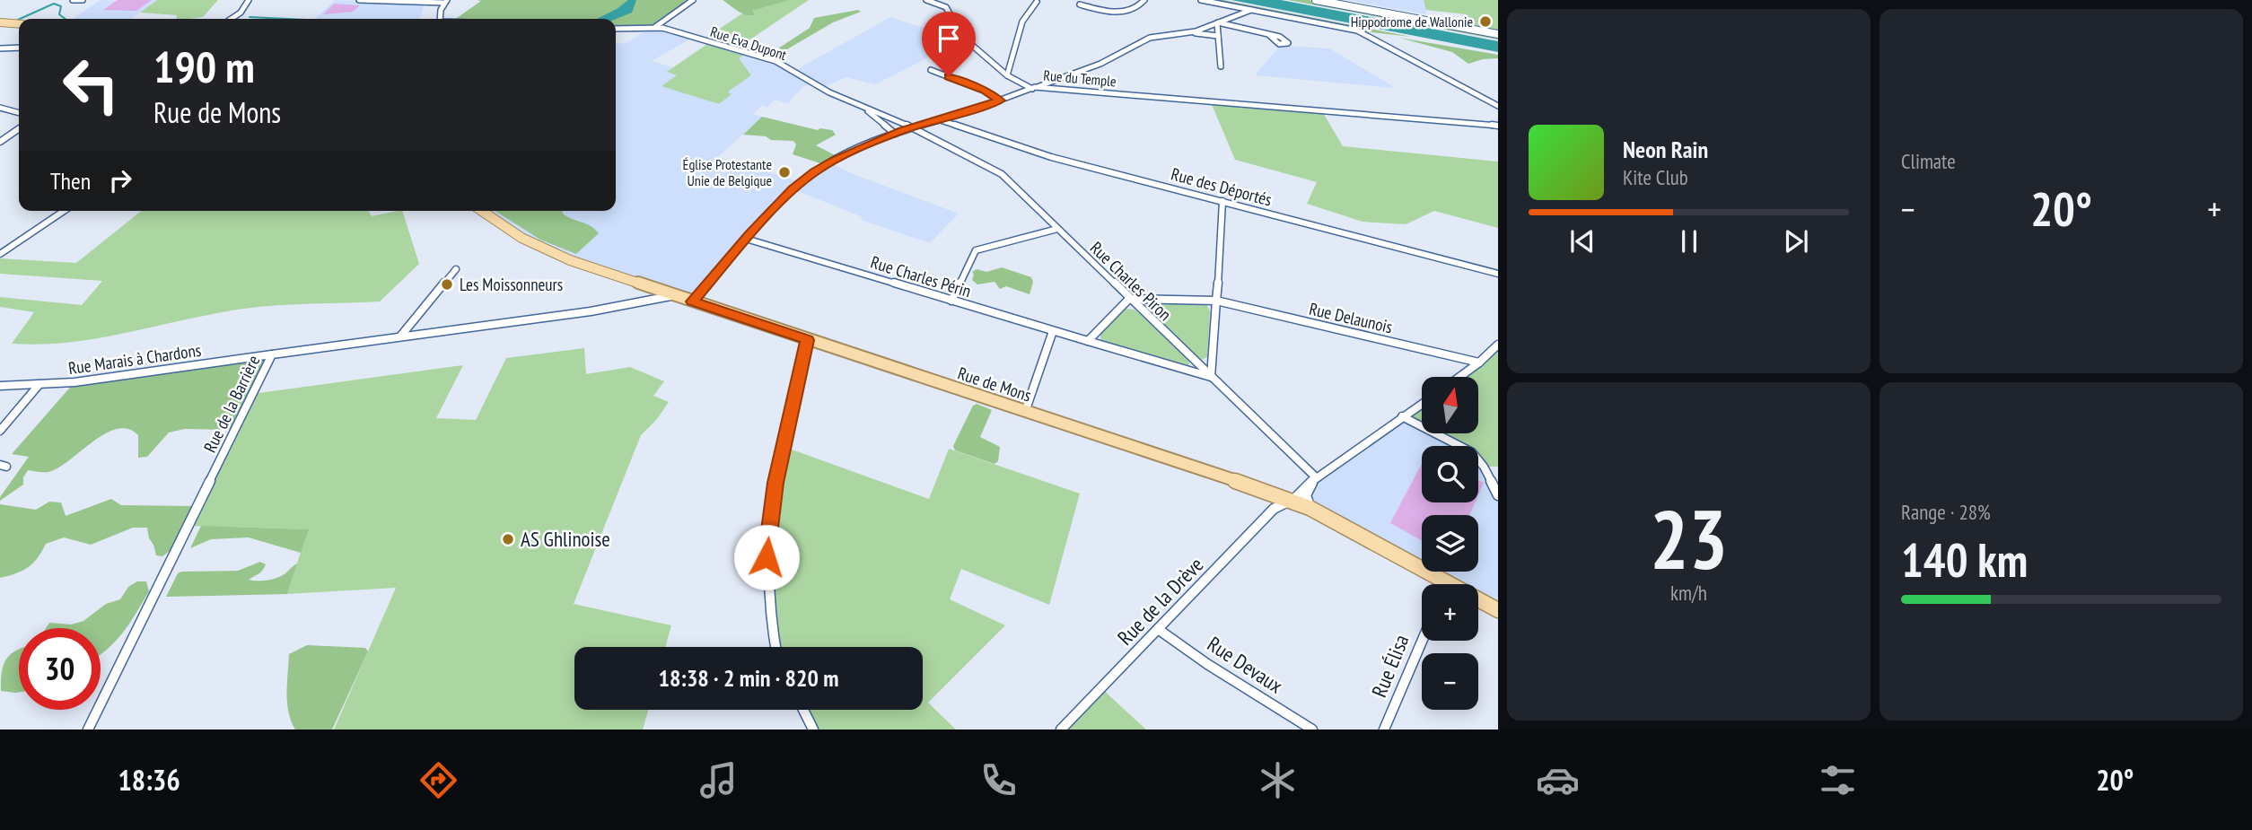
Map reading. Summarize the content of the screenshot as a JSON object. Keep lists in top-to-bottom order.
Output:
{
  "streets": {
    "main road": ["Rue de Mons"],
    "street": [
      "Rue Eva Dupont",
      "Rue du Temple",
      "Rue des Déportés",
      "Rue Charles Périn",
      "Rue Charles Piron",
      "Rue Delaunois",
      "Rue Marais à Chardons",
      "Rue de la Barrière",
      "Rue de la Drève",
      "Rue Devaux",
      "Rue Élisa"
    ]
  },
  "crossings": [
    ["Rue Eva Dupont", "Rue Charles Piron"],
    ["Rue du Temple", "Rue des Déportés"],
    ["Rue du Temple", "Rue Charles Périn"],
    ["Rue du Temple", "Rue Charles Piron"],
    ["Rue du Temple", "Rue de Mons"],
    ["Rue Charles Périn", "Rue Charles Piron"],
    ["Rue Charles Piron", "Rue Delaunois"],
    ["Rue Charles Piron", "Rue de la Drève"],
    ["Rue Marais à Chardons", "Rue de la Barrière"],
    ["Rue de Mons", "Rue de la Barrière"],
    ["Rue de Mons", "Rue de la Drève"],
    ["Rue de la Drève", "Rue Devaux"]
  ],
  "places": [
    "Hippodrome de Wallonie",
    "Église Protestante Unie de Belgique",
    "Les Moissonneurs",
    "AS Ghlinoise"
  ],
  "north": "top",
  "page": {
    "tile": [
      "Climate",
      ["23", "km/h"],
      ["Range · 28%", "140 km"]
    ],
    "turn": ["190 m", "Rue de Mons"],
    "song": ["Neon Rain", "Kite Club"],
    "then": "Then",
    "heat": ["−", "20°", "+"],
    "map_buttons": ["+", "−"],
    "limit": "30",
    "trip": "18:38 · 2 min · 820 m",
    "tabs": ["18:36", "20°"]
  }
}
